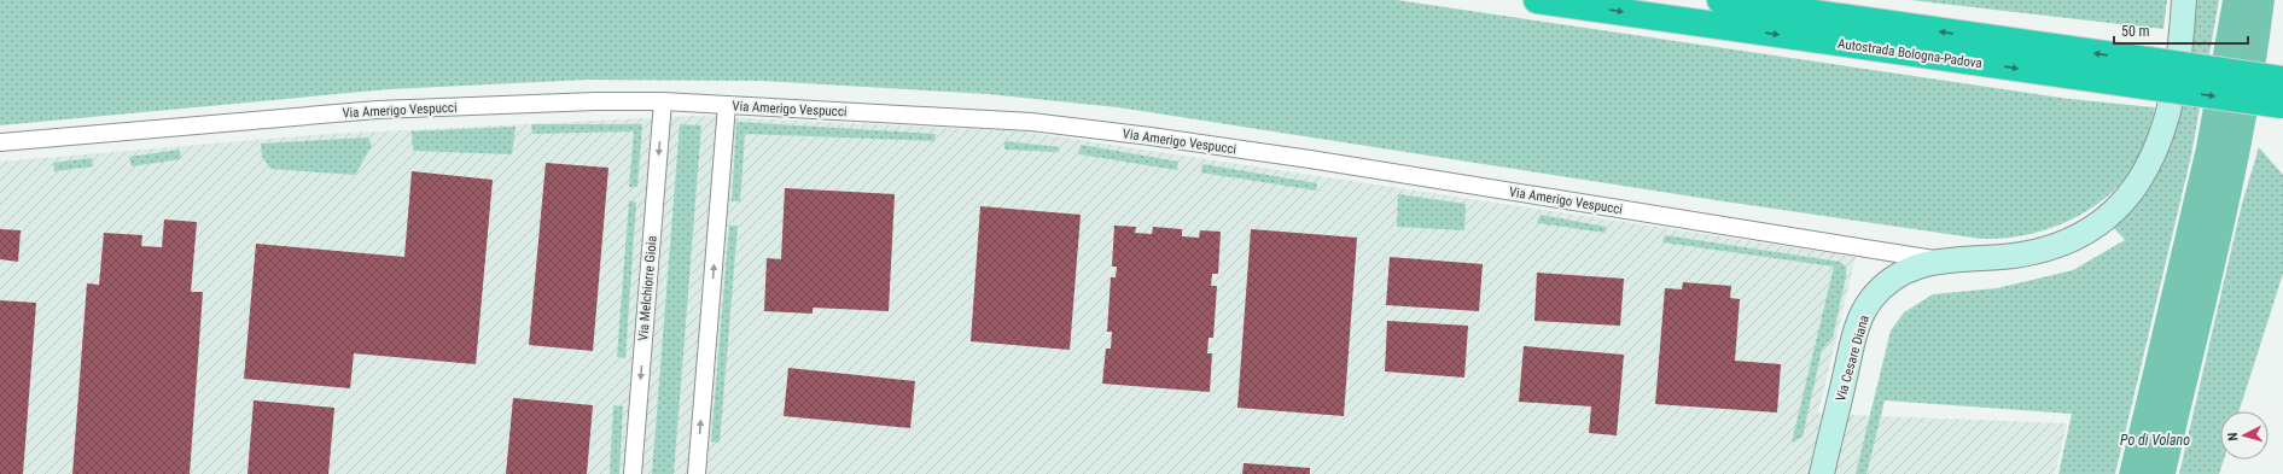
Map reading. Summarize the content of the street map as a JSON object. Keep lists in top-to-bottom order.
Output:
{
  "streets": {
    "highway": ["Autostrada Bologna-Padova"],
    "main road": ["Via Amerigo Vespucci", "Via Cesare Diana"],
    "street": ["Via Melchiorre Gioia"]
  },
  "crossings": [
    ["Via Amerigo Vespucci", "Via Melchiorre Gioia"],
    ["Via Amerigo Vespucci", "Via Cesare Diana"]
  ],
  "water": ["Po di Volano"],
  "scale_bar": "50 m",
  "north": "left"
}
